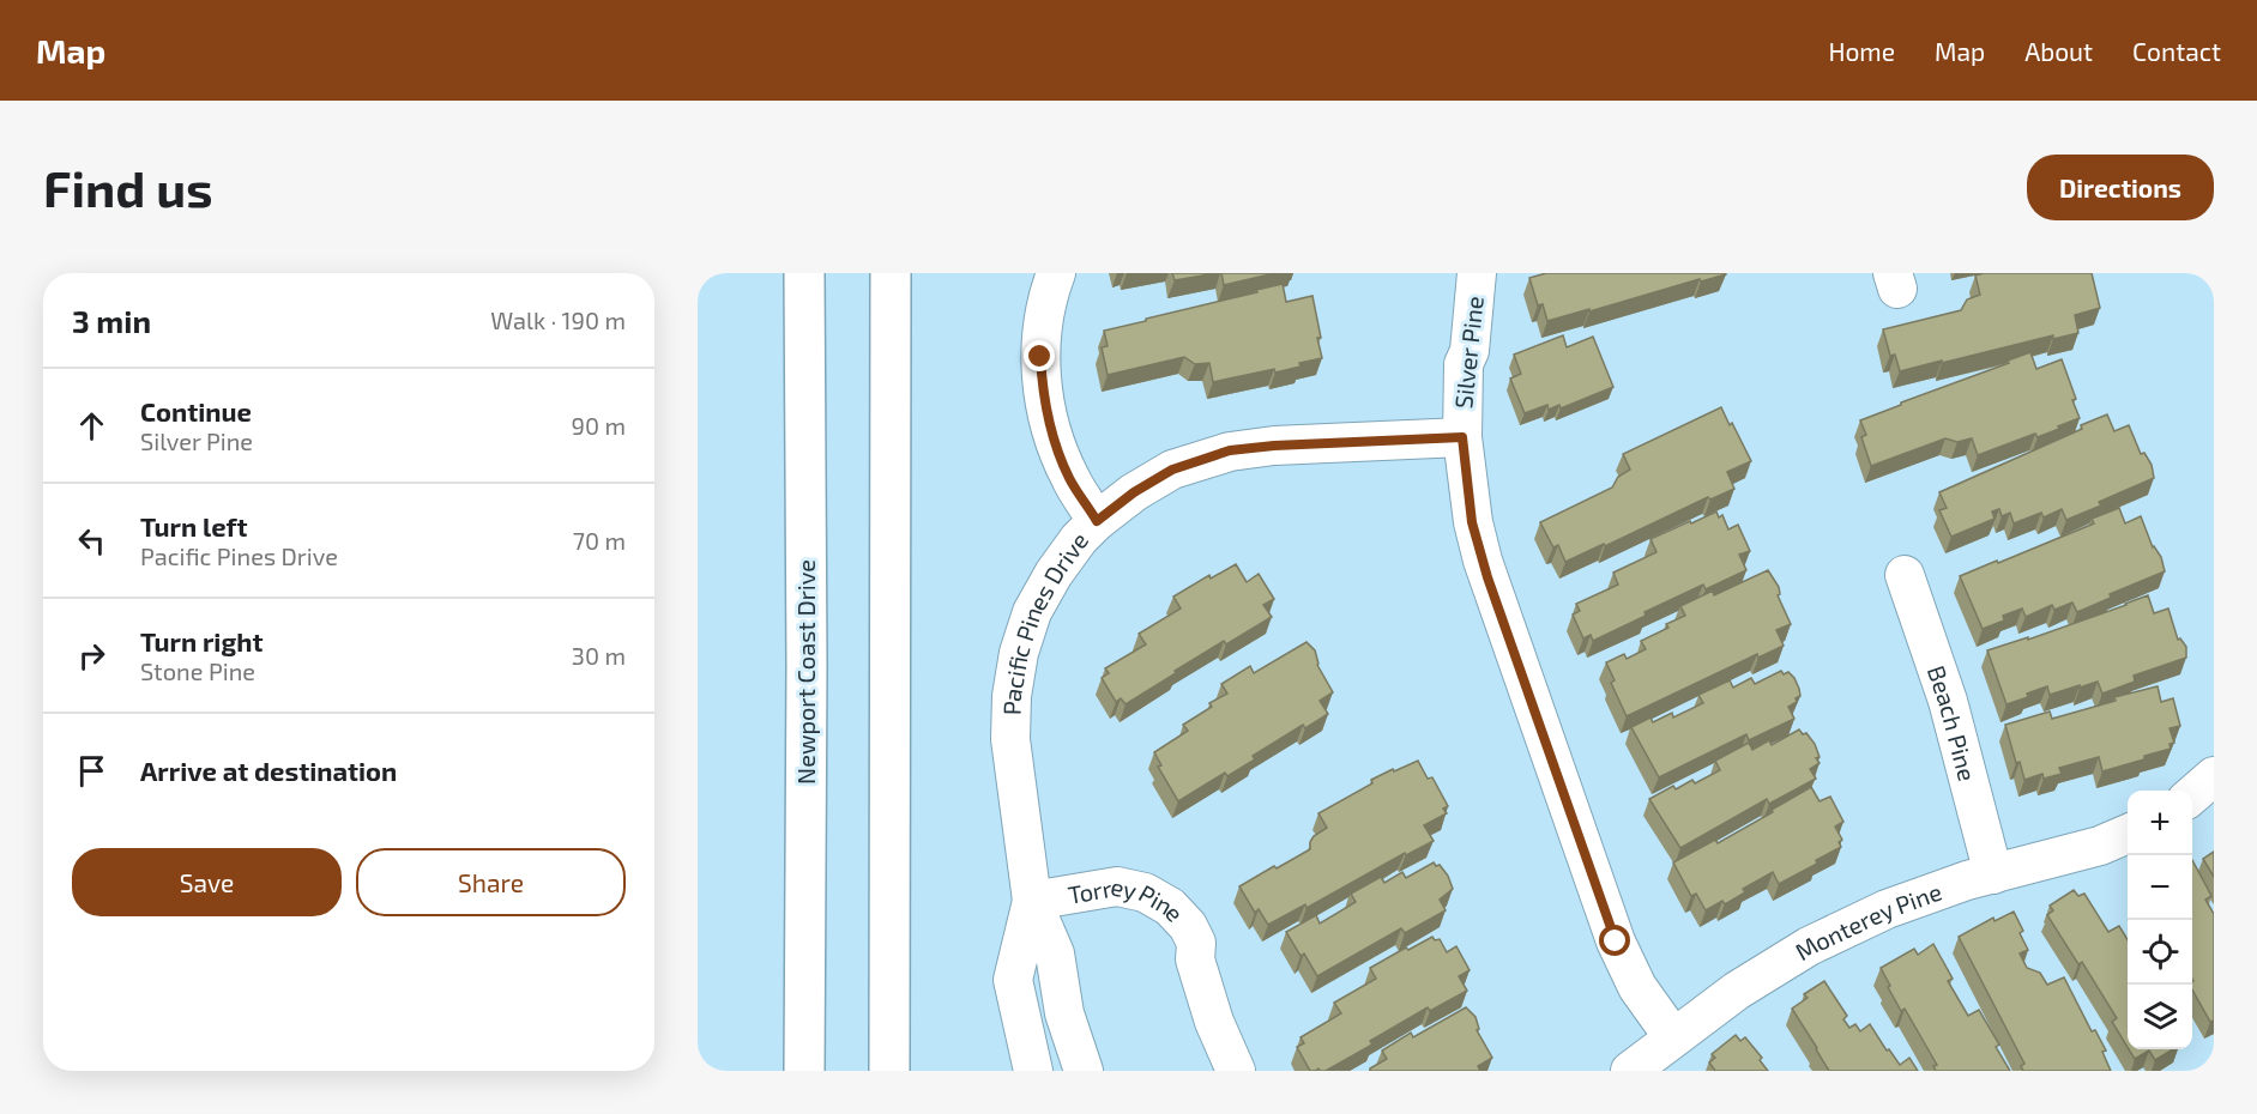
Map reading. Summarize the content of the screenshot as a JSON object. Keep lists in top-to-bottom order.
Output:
{
  "streets": {
    "main road": ["Newport Coast Drive"],
    "street": [
      "Silver Pine",
      "Pacific Pines Drive",
      "Beach Pine",
      "Torrey Pine",
      "Monterey Pine"
    ]
  },
  "crossings": [
    ["Silver Pine", "Pacific Pines Drive"],
    ["Silver Pine", "Monterey Pine"],
    ["Pacific Pines Drive", "Torrey Pine"],
    ["Beach Pine", "Monterey Pine"]
  ],
  "page": {
    "header": "Map",
    "nav": [
      "Home",
      "Map",
      "About",
      "Contact"
    ],
    "buttons": [
      "Directions",
      ["Save", "Share"]
    ],
    "title": "Find us",
    "heading": ["3 min", "Walk · 190 m"],
    "list": [
      ["Continue", "Silver Pine", "90 m"],
      ["Turn left", "Pacific Pines Drive", "70 m"],
      ["Turn right", "Stone Pine", "30 m"],
      "Arrive at destination"
    ],
    "map_buttons": ["+", "−"]
  }
}
